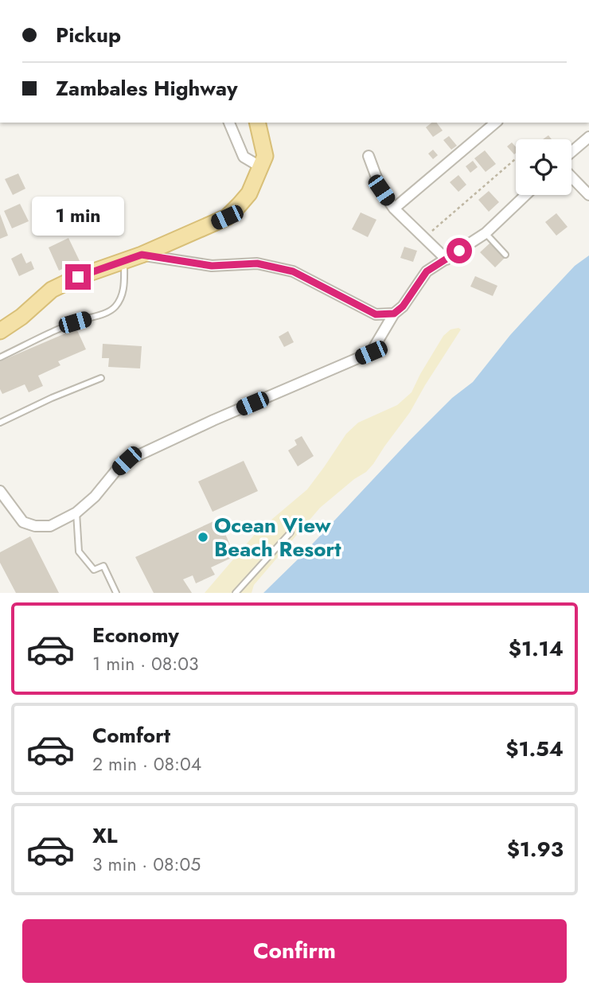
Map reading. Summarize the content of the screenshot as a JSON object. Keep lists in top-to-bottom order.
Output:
{
  "places": ["Ocean View Beach Resort"],
  "page": {
    "banner": ["Pickup", "Zambales Highway"],
    "bubble": "1 min",
    "list": [
      {
        "name": "Economy",
        "note": "1 min · 08:03",
        "value": "$1.14"
      },
      {
        "name": "Comfort",
        "note": "2 min · 08:04",
        "value": "$1.54"
      },
      {
        "name": "XL",
        "note": "3 min · 08:05",
        "value": "$1.93"
      }
    ],
    "buttons": "Confirm"
  }
}
